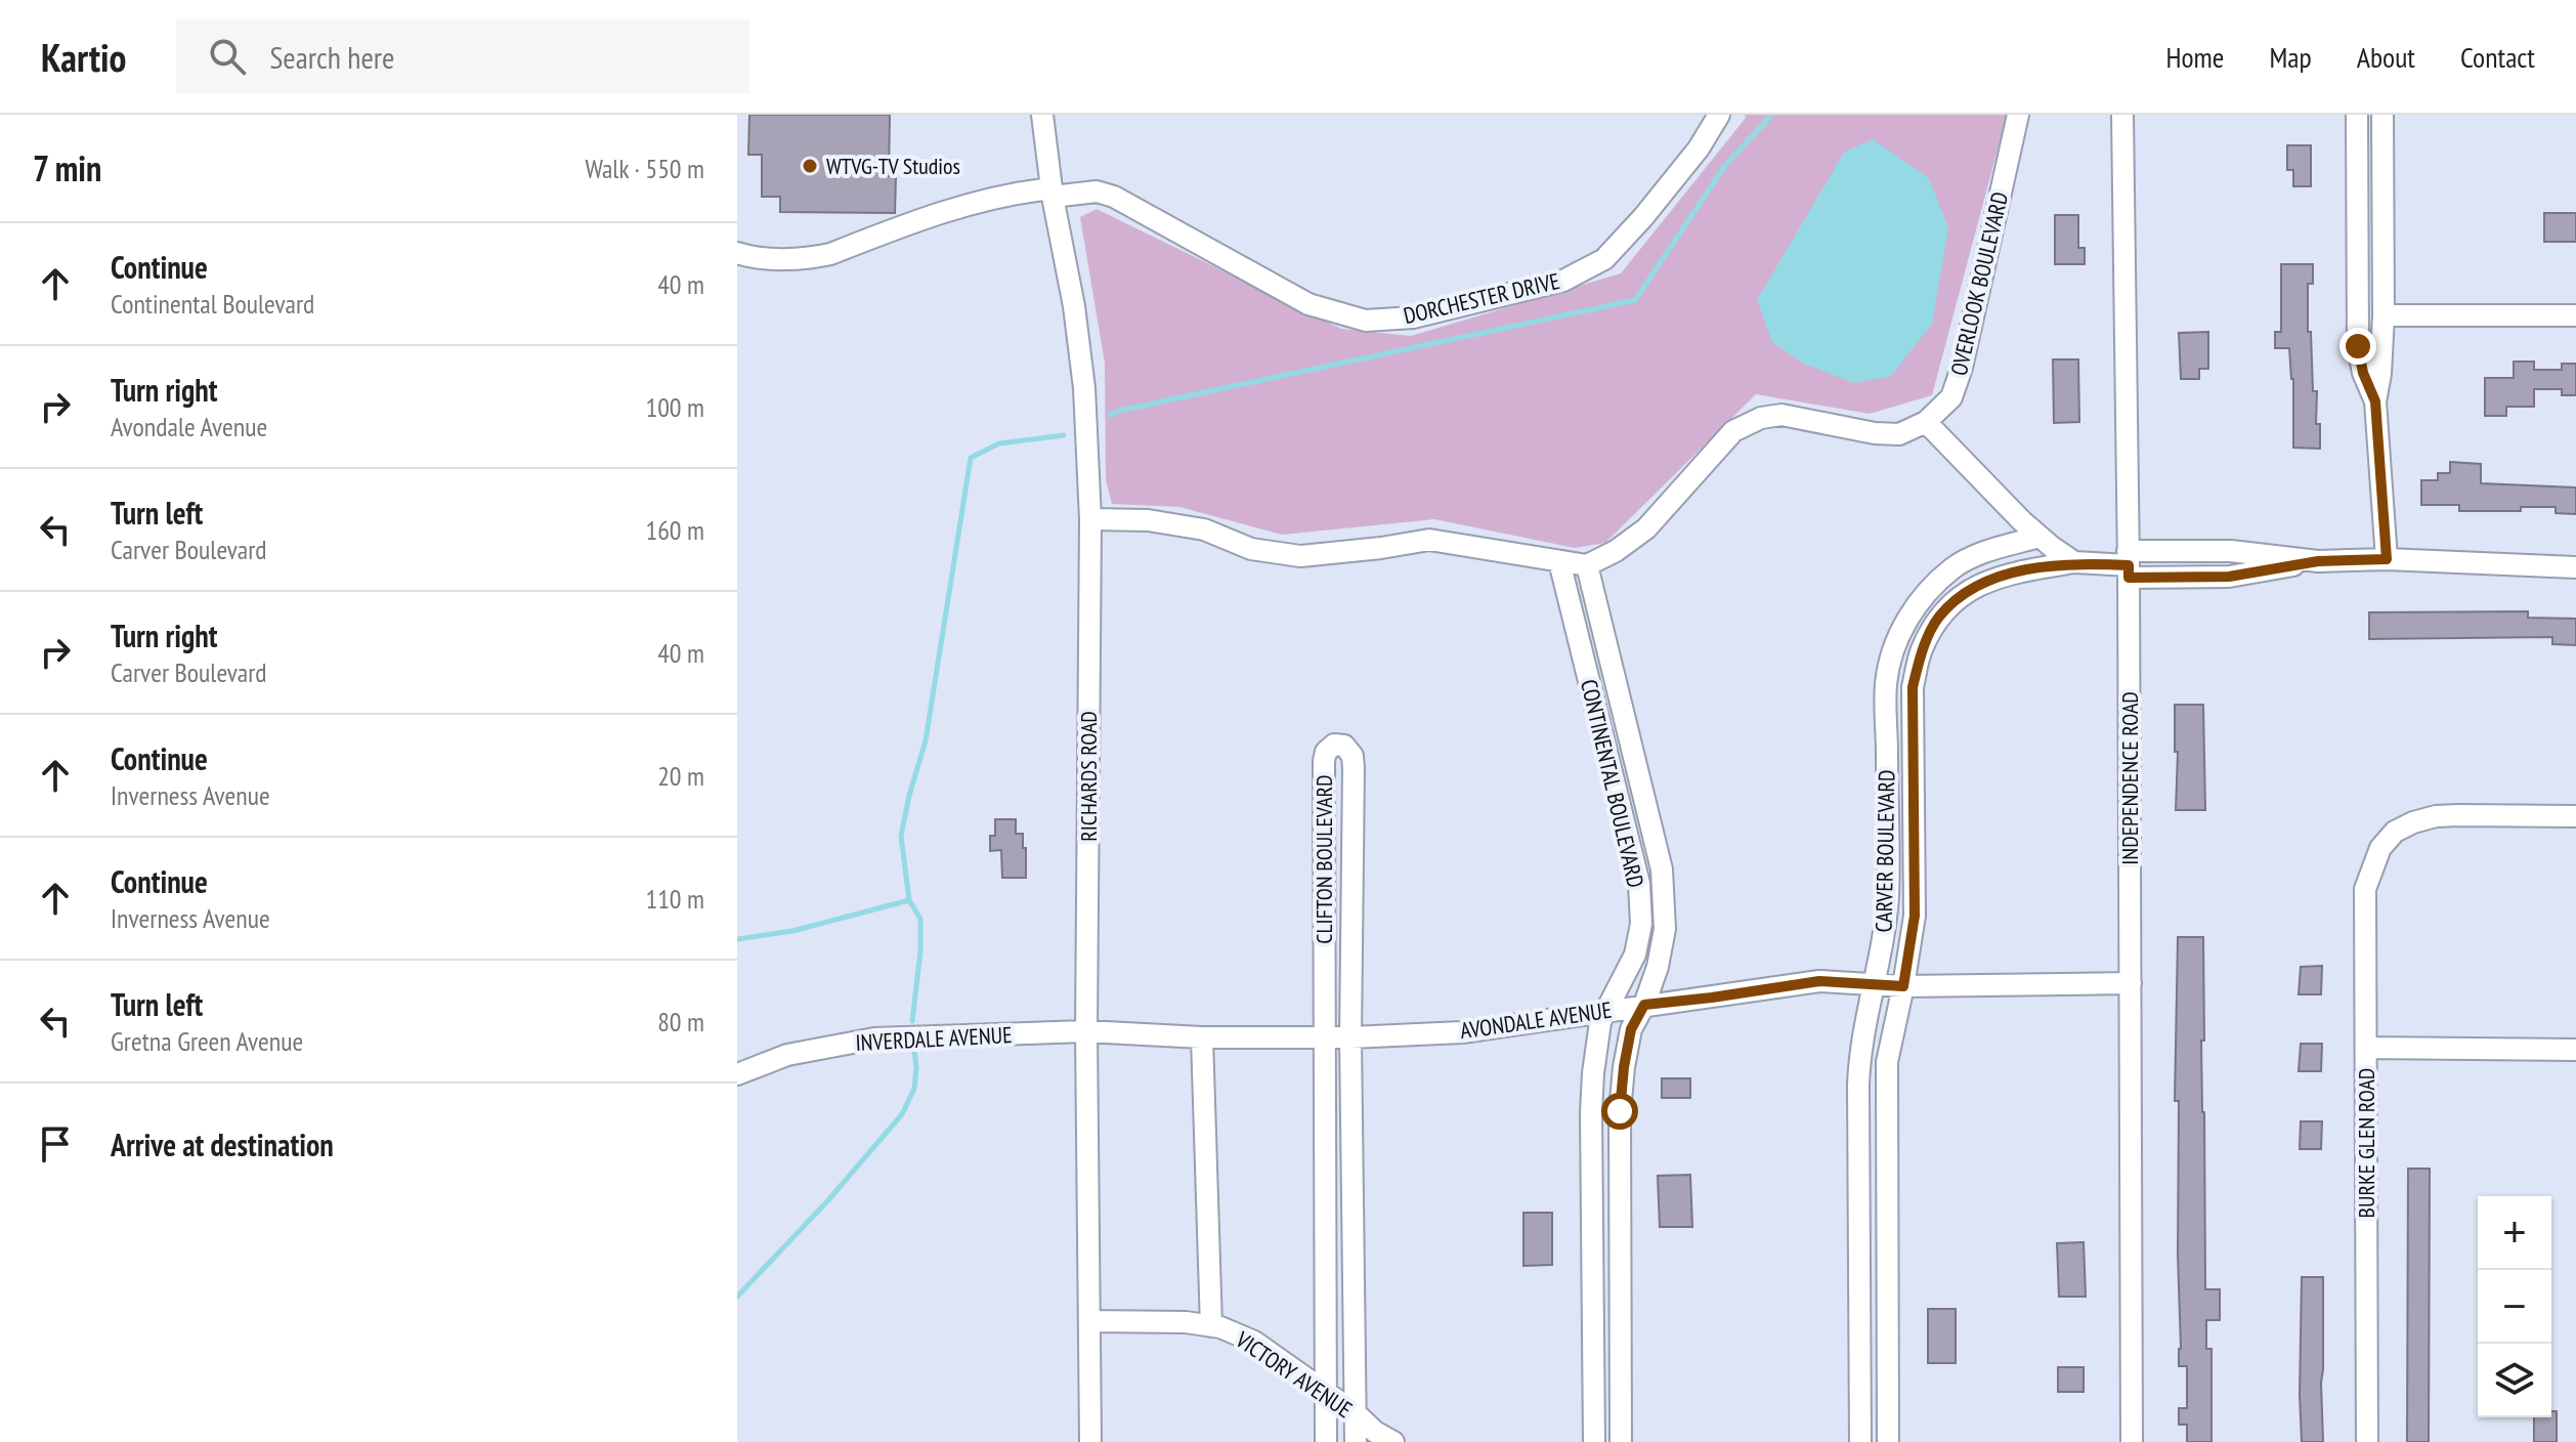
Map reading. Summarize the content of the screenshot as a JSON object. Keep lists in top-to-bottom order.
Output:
{
  "streets": {
    "street": [
      "OVERLOOK BOULEVARD",
      "DORCHESTER DRIVE",
      "RICHARDS ROAD",
      "INDEPENDENCE ROAD",
      "CONTINENTAL BOULEVARD",
      "CARVER BOULEVARD",
      "CLIFTON BOULEVARD",
      "AVONDALE AVENUE",
      "INVERDALE AVENUE",
      "BURKE GLEN ROAD",
      "VICTORY AVENUE"
    ]
  },
  "crossings": [
    ["DORCHESTER DRIVE", "RICHARDS ROAD"],
    ["RICHARDS ROAD", "AVONDALE AVENUE"],
    ["RICHARDS ROAD", "INVERDALE AVENUE"],
    ["RICHARDS ROAD", "VICTORY AVENUE"],
    ["INDEPENDENCE ROAD", "CARVER BOULEVARD"],
    ["INDEPENDENCE ROAD", "AVONDALE AVENUE"],
    ["CONTINENTAL BOULEVARD", "AVONDALE AVENUE"],
    ["CARVER BOULEVARD", "AVONDALE AVENUE"],
    ["CLIFTON BOULEVARD", "AVONDALE AVENUE"],
    ["CLIFTON BOULEVARD", "VICTORY AVENUE"],
    ["AVONDALE AVENUE", "INVERDALE AVENUE"]
  ],
  "places": ["WTVG-TV Studios"],
  "page": {
    "header": "Kartio",
    "search": "Search here",
    "nav": [
      "Home",
      "Map",
      "About",
      "Contact"
    ],
    "heading": ["7 min", "Walk · 550 m"],
    "list": [
      ["Continue", "Continental Boulevard", "40 m"],
      ["Turn right", "Avondale Avenue", "100 m"],
      ["Turn left", "Carver Boulevard", "160 m"],
      ["Turn right", "Carver Boulevard", "40 m"],
      ["Continue", "Inverness Avenue", "20 m"],
      ["Continue", "Inverness Avenue", "110 m"],
      ["Turn left", "Gretna Green Avenue", "80 m"],
      "Arrive at destination"
    ],
    "map_buttons": ["+", "−"]
  }
}
